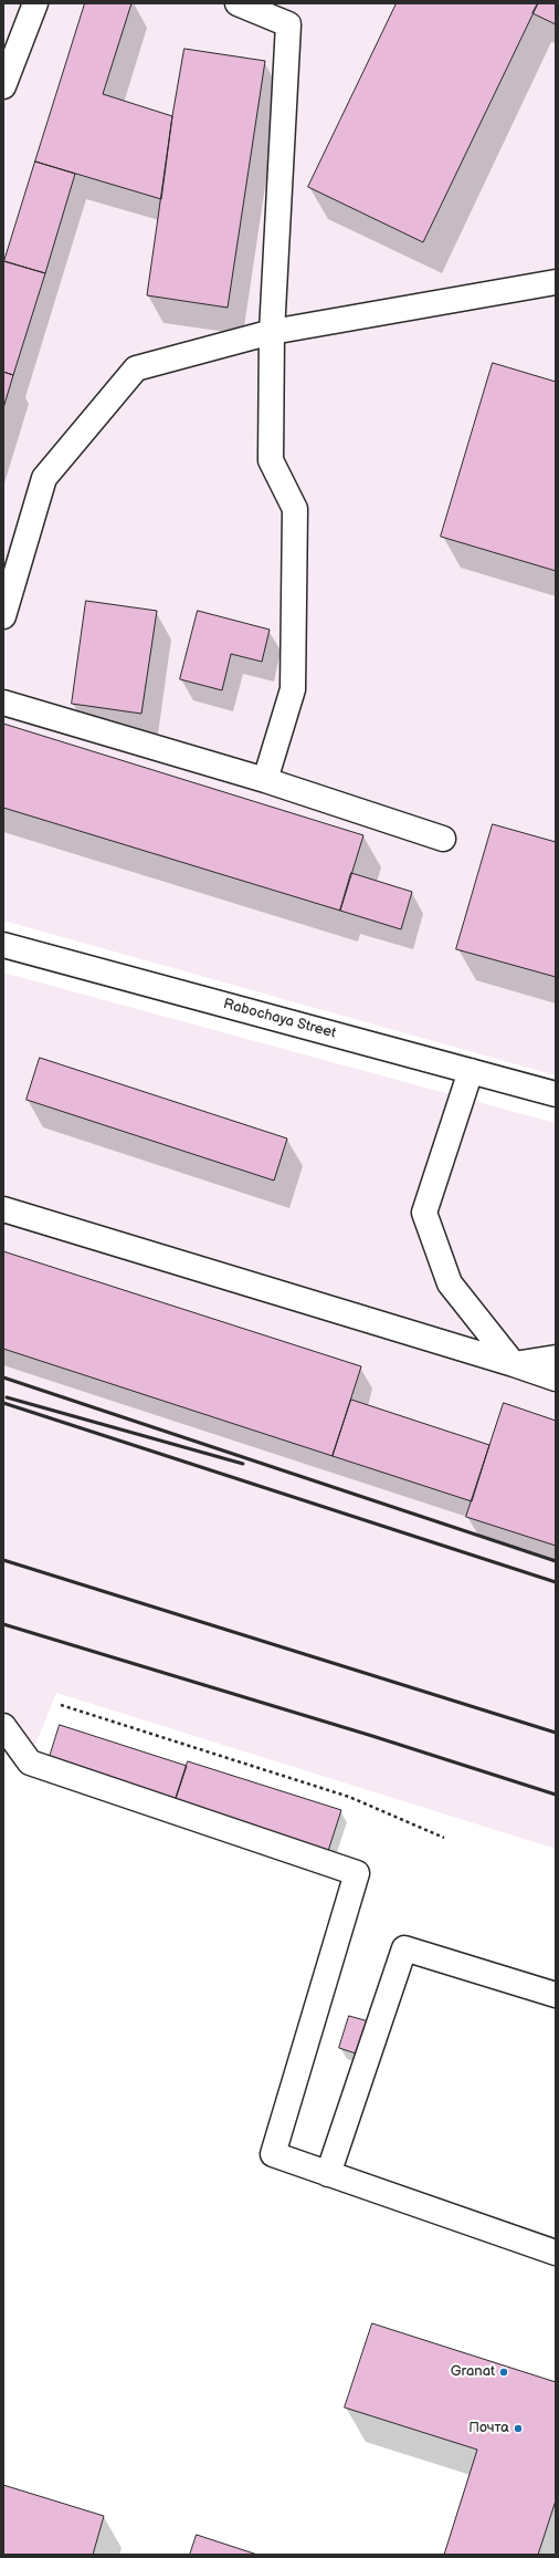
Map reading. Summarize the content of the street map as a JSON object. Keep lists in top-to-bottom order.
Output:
{
  "streets": {
    "street": ["Rabochaya Street"]
  },
  "places": ["Granat", "Почта"]
}
